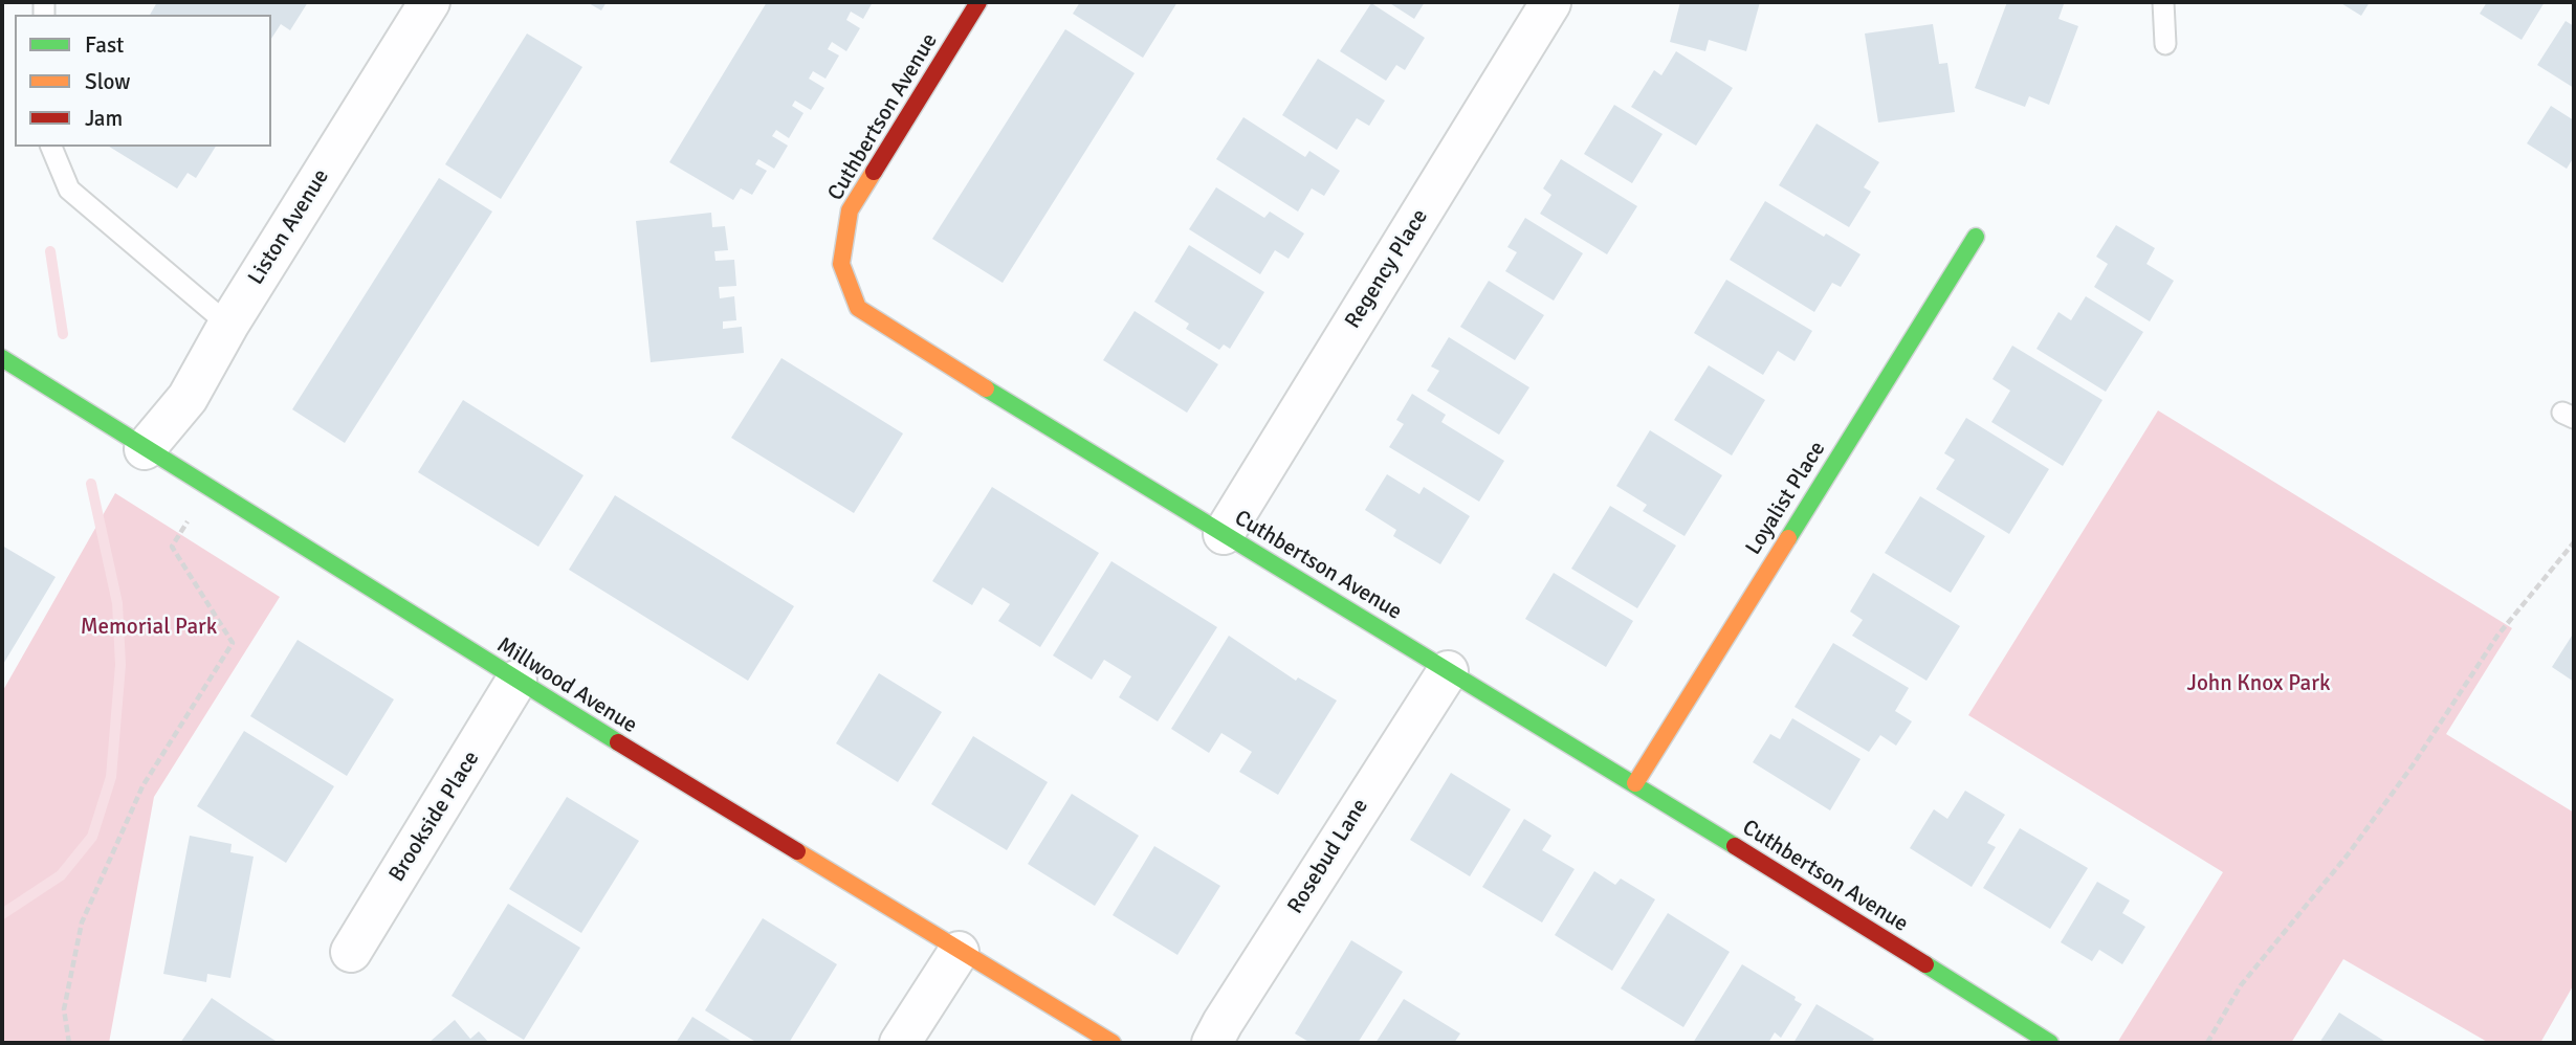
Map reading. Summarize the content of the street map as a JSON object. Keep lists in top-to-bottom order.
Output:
{
  "streets": {
    "street": [
      "Cuthbertson Avenue",
      "Liston Avenue",
      "Regency Place",
      "Loyalist Place",
      "Millwood Avenue",
      "Brookside Place",
      "Rosebud Lane"
    ]
  },
  "crossings": [
    ["Cuthbertson Avenue", "Regency Place"],
    ["Cuthbertson Avenue", "Loyalist Place"],
    ["Cuthbertson Avenue", "Rosebud Lane"],
    ["Liston Avenue", "Millwood Avenue"],
    ["Millwood Avenue", "Brookside Place"]
  ],
  "parks": ["Memorial Park", "John Knox Park"],
  "legend": ["Fast", "Slow", "Jam"]
}
